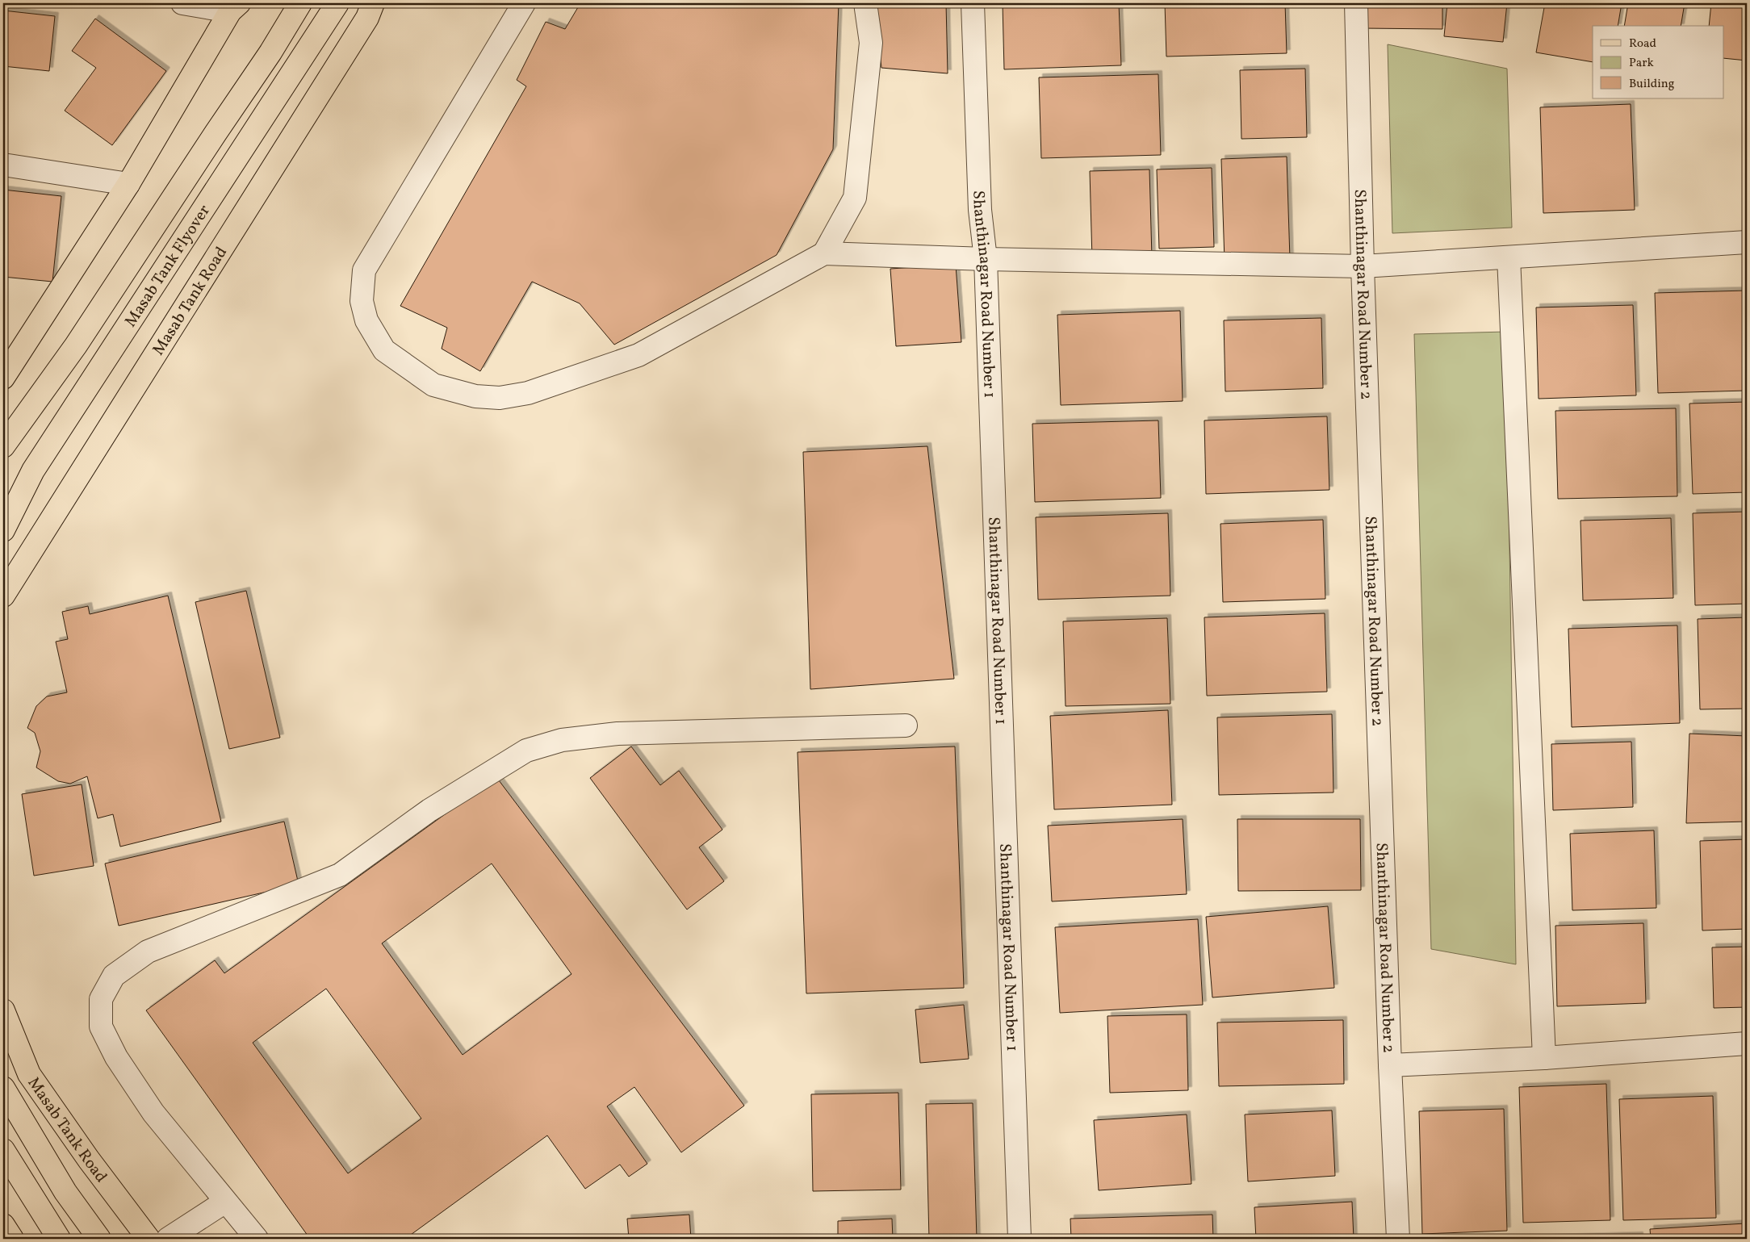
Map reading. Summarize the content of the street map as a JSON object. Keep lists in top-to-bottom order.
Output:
{
  "streets": {
    "main road": ["Masab Tank Flyover", "Masab Tank Road"],
    "street": ["Shanthinagar Road Number 1", "Shanthinagar Road Number 2"]
  },
  "legend": ["Road", "Park", "Building"]
}
